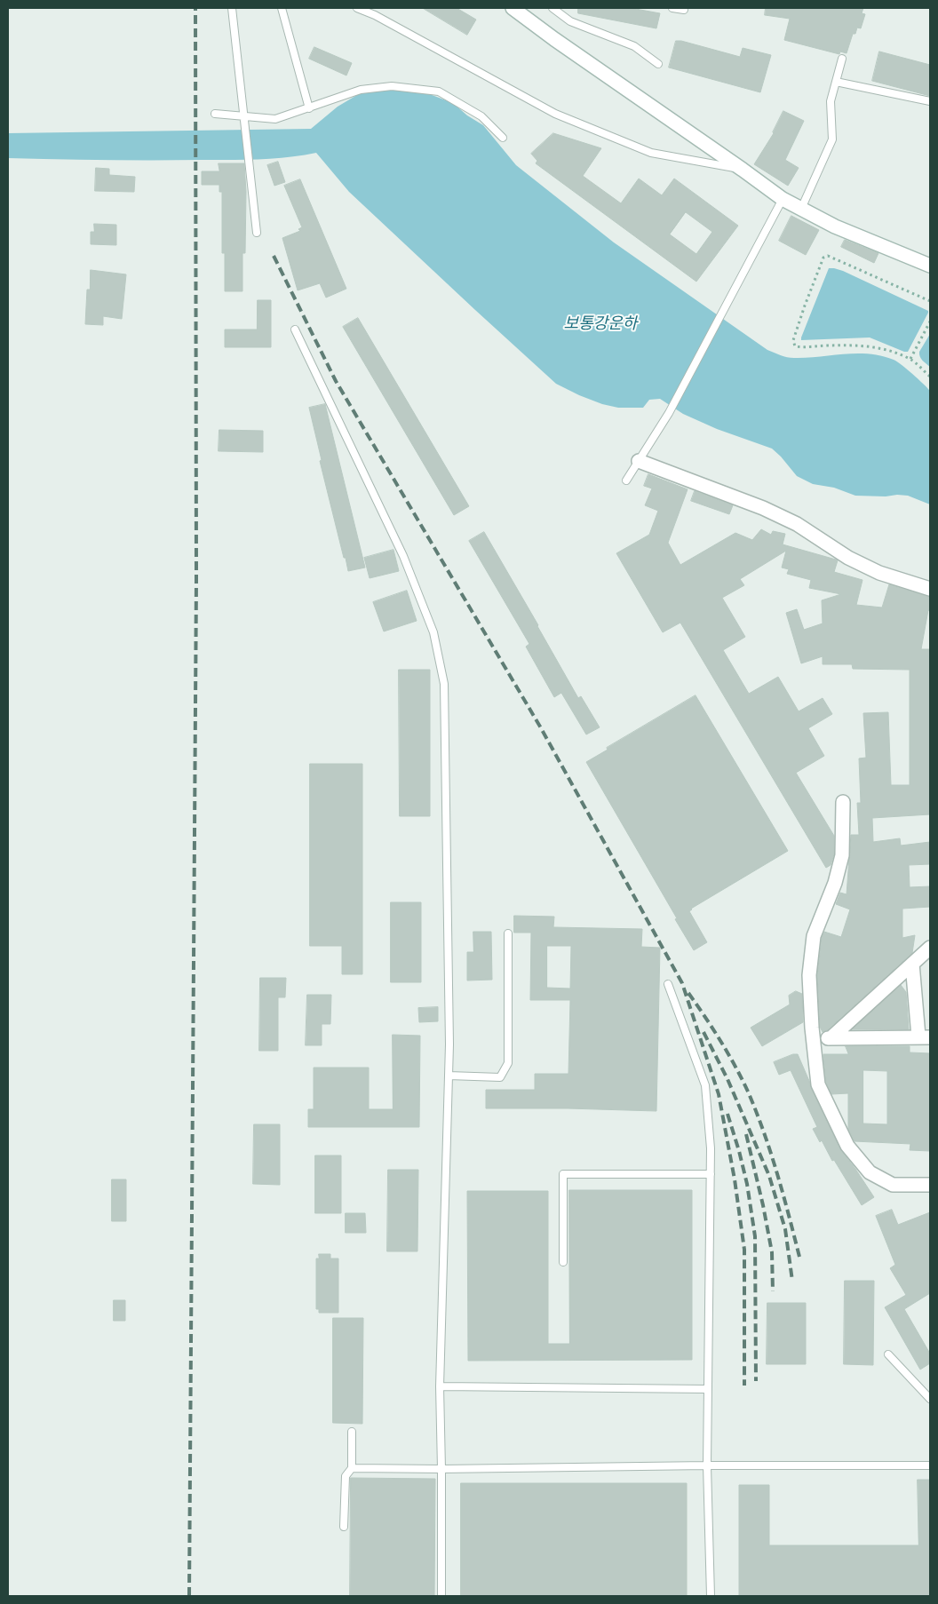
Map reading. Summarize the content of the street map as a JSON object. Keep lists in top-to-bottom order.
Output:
{
  "water": ["보통강운하"]
}
